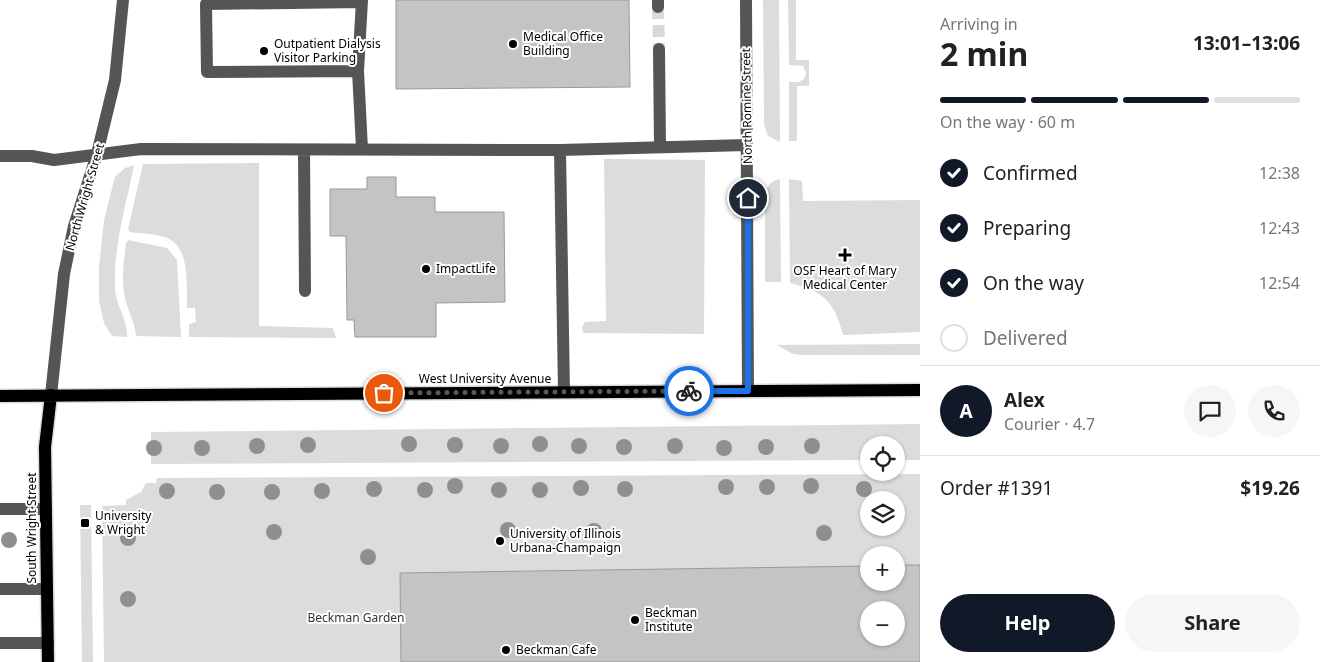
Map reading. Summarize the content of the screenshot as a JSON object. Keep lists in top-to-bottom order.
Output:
{
  "streets": {
    "main road": ["West University Avenue", "South Wright Street"],
    "street": ["North Romine Street", "North Wright Street"]
  },
  "crossings": [
    ["North Romine Street", "West University Avenue"],
    ["North Wright Street", "West University Avenue"],
    ["North Wright Street", "South Wright Street"],
    ["West University Avenue", "South Wright Street"]
  ],
  "parks": ["Beckman Garden"],
  "places": {
    "other": [
      "Medical Office Building",
      "Outpatient Dialysis Visitor Parking",
      "ImpactLife",
      "University of Illinois Urbana-Champaign",
      "Beckman Institute",
      "Beckman Cafe"
    ],
    "health": ["OSF Heart of Mary Medical Center"],
    "transit": ["University & Wright"]
  },
  "page": {
    "heading": ["2 min", "Arriving in", "13:01–13:06"],
    "panel": [
      "Alex",
      "Courier · 4.7",
      "Order #1391",
      "$19.26"
    ],
    "bar": "On the way · 60 m",
    "list": [
      ["Confirmed", "12:38"],
      ["Preparing", "12:43"],
      ["On the way", "12:54"],
      "Delivered"
    ],
    "round": "A",
    "map_buttons": ["+", "−"],
    "buttons": ["Help", "Share"]
  }
}
